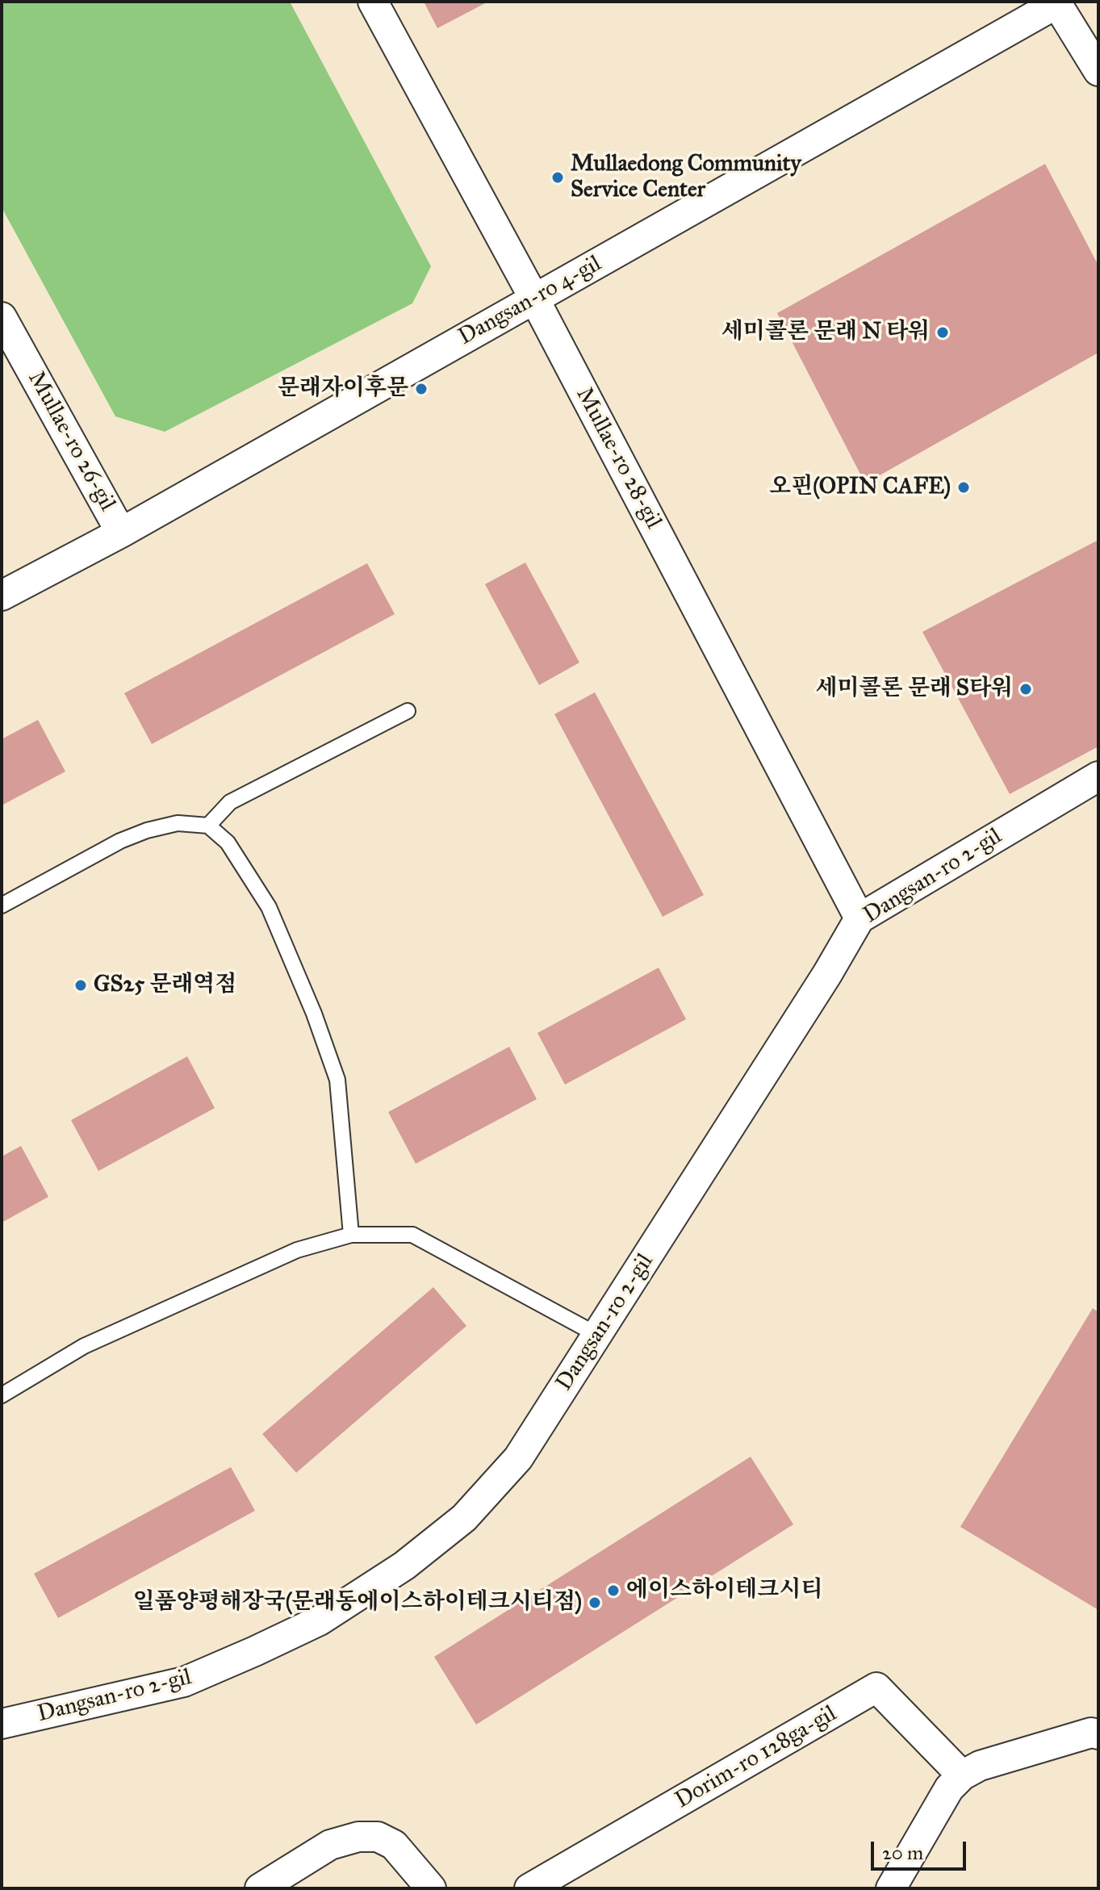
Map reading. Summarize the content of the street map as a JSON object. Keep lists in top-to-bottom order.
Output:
{
  "streets": {
    "street": [
      "Dangsan-ro 4-gil",
      "Mullae-ro 26-gil",
      "Mullae-ro 28-gil",
      "Dangsan-ro 2-gil",
      "Dorim-ro 128ga-gil"
    ]
  },
  "crossings": [
    ["Dangsan-ro 4-gil", "Mullae-ro 26-gil"],
    ["Dangsan-ro 4-gil", "Mullae-ro 28-gil"],
    ["Mullae-ro 28-gil", "Dangsan-ro 2-gil"]
  ],
  "places": [
    "Mullaedong Community Service Center",
    "세미콜론 문래 N 타워",
    "문래자이후문",
    "오핀(OPIN CAFE)",
    "세미콜론 문래 S타워",
    "GS25 문래역점",
    "에이스하이테크시티",
    "일품양평해장국(문래동에이스하이테크시티점)"
  ],
  "scale_bar": "20 m"
}
